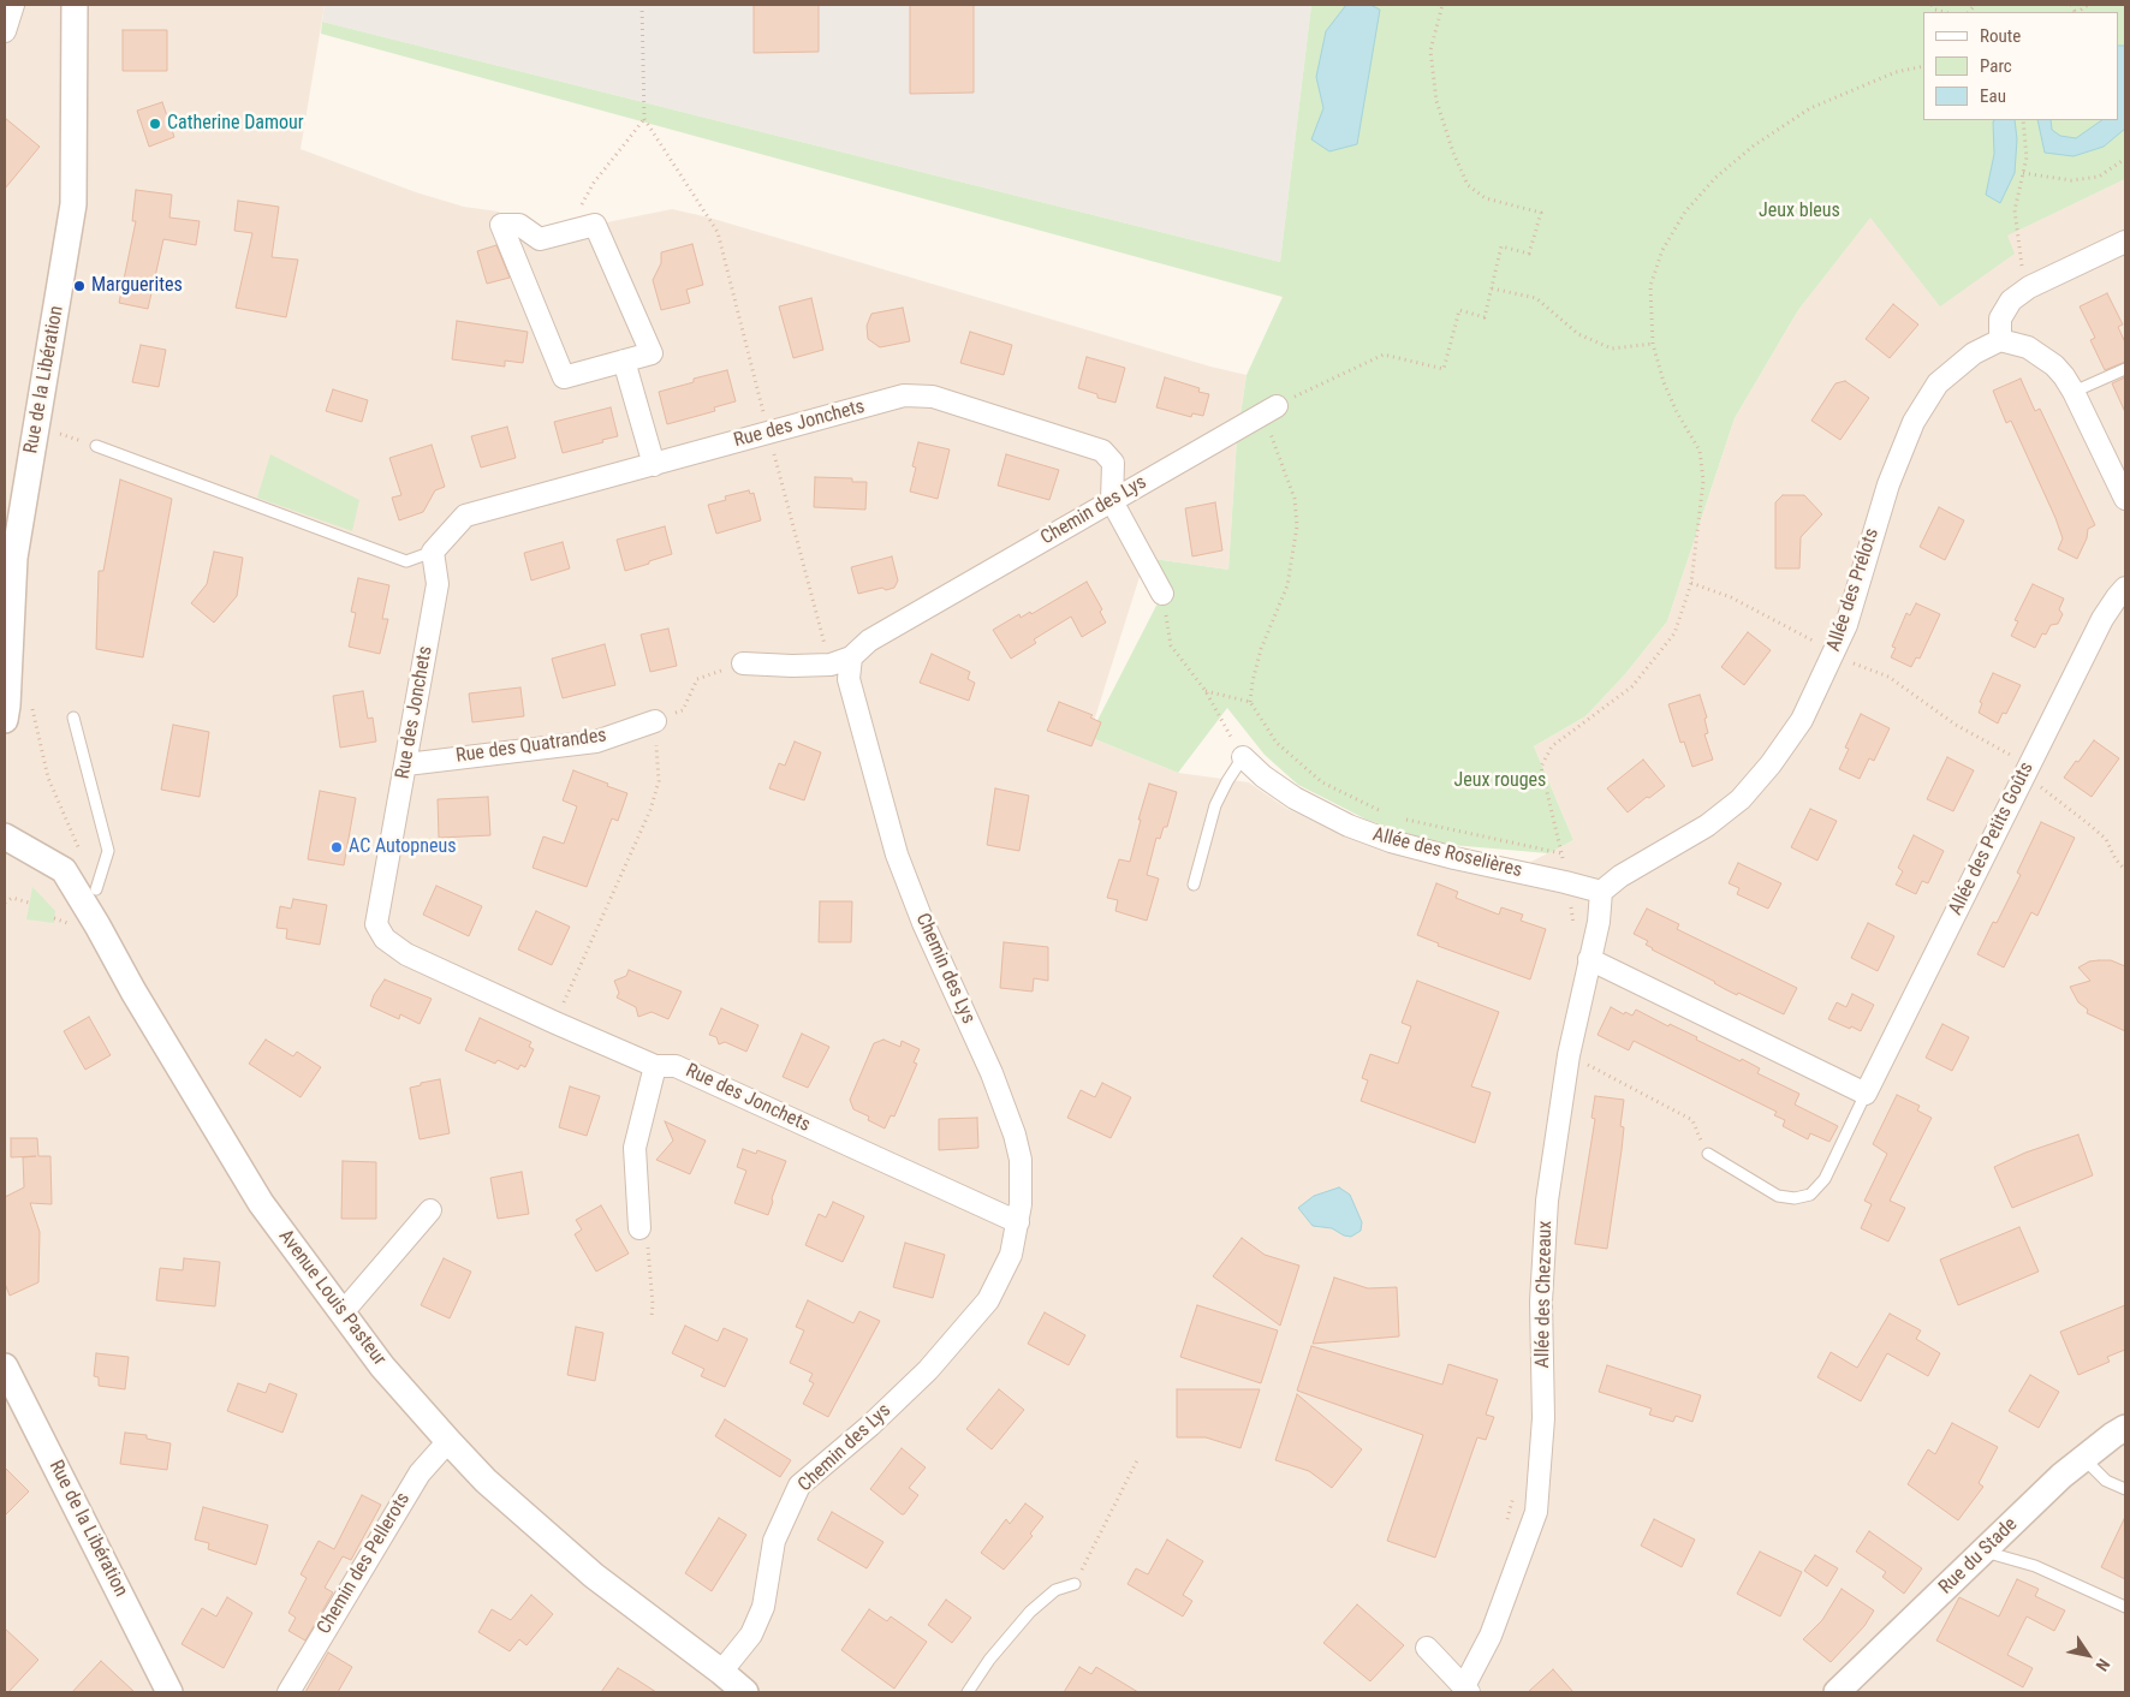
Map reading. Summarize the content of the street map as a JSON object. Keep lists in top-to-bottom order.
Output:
{
  "streets": {
    "street": [
      "Rue de la Libération",
      "Rue des Jonchets",
      "Chemin des Lys",
      "Allée des Prélots",
      "Rue des Quatrandes",
      "Allée des Petits Goûts",
      "Allée des Roselières",
      "Allée des Chezeaux",
      "Avenue Louis Pasteur",
      "Rue du Stade",
      "Chemin des Pellerots"
    ]
  },
  "crossings": [
    ["Rue des Jonchets", "Chemin des Lys"],
    ["Rue des Jonchets", "Rue des Quatrandes"],
    ["Chemin des Lys", "Avenue Louis Pasteur"],
    ["Allée des Prélots", "Allée des Roselières"],
    ["Allée des Prélots", "Allée des Chezeaux"],
    ["Allée des Roselières", "Allée des Chezeaux"],
    ["Avenue Louis Pasteur", "Chemin des Pellerots"]
  ],
  "parks": ["Jeux bleus", "Jeux rouges"],
  "places": ["Catherine Damour", "Marguerites", "AC Autopneus"],
  "legend": ["Route", "Parc", "Eau"],
  "north": "bottom right"
}
